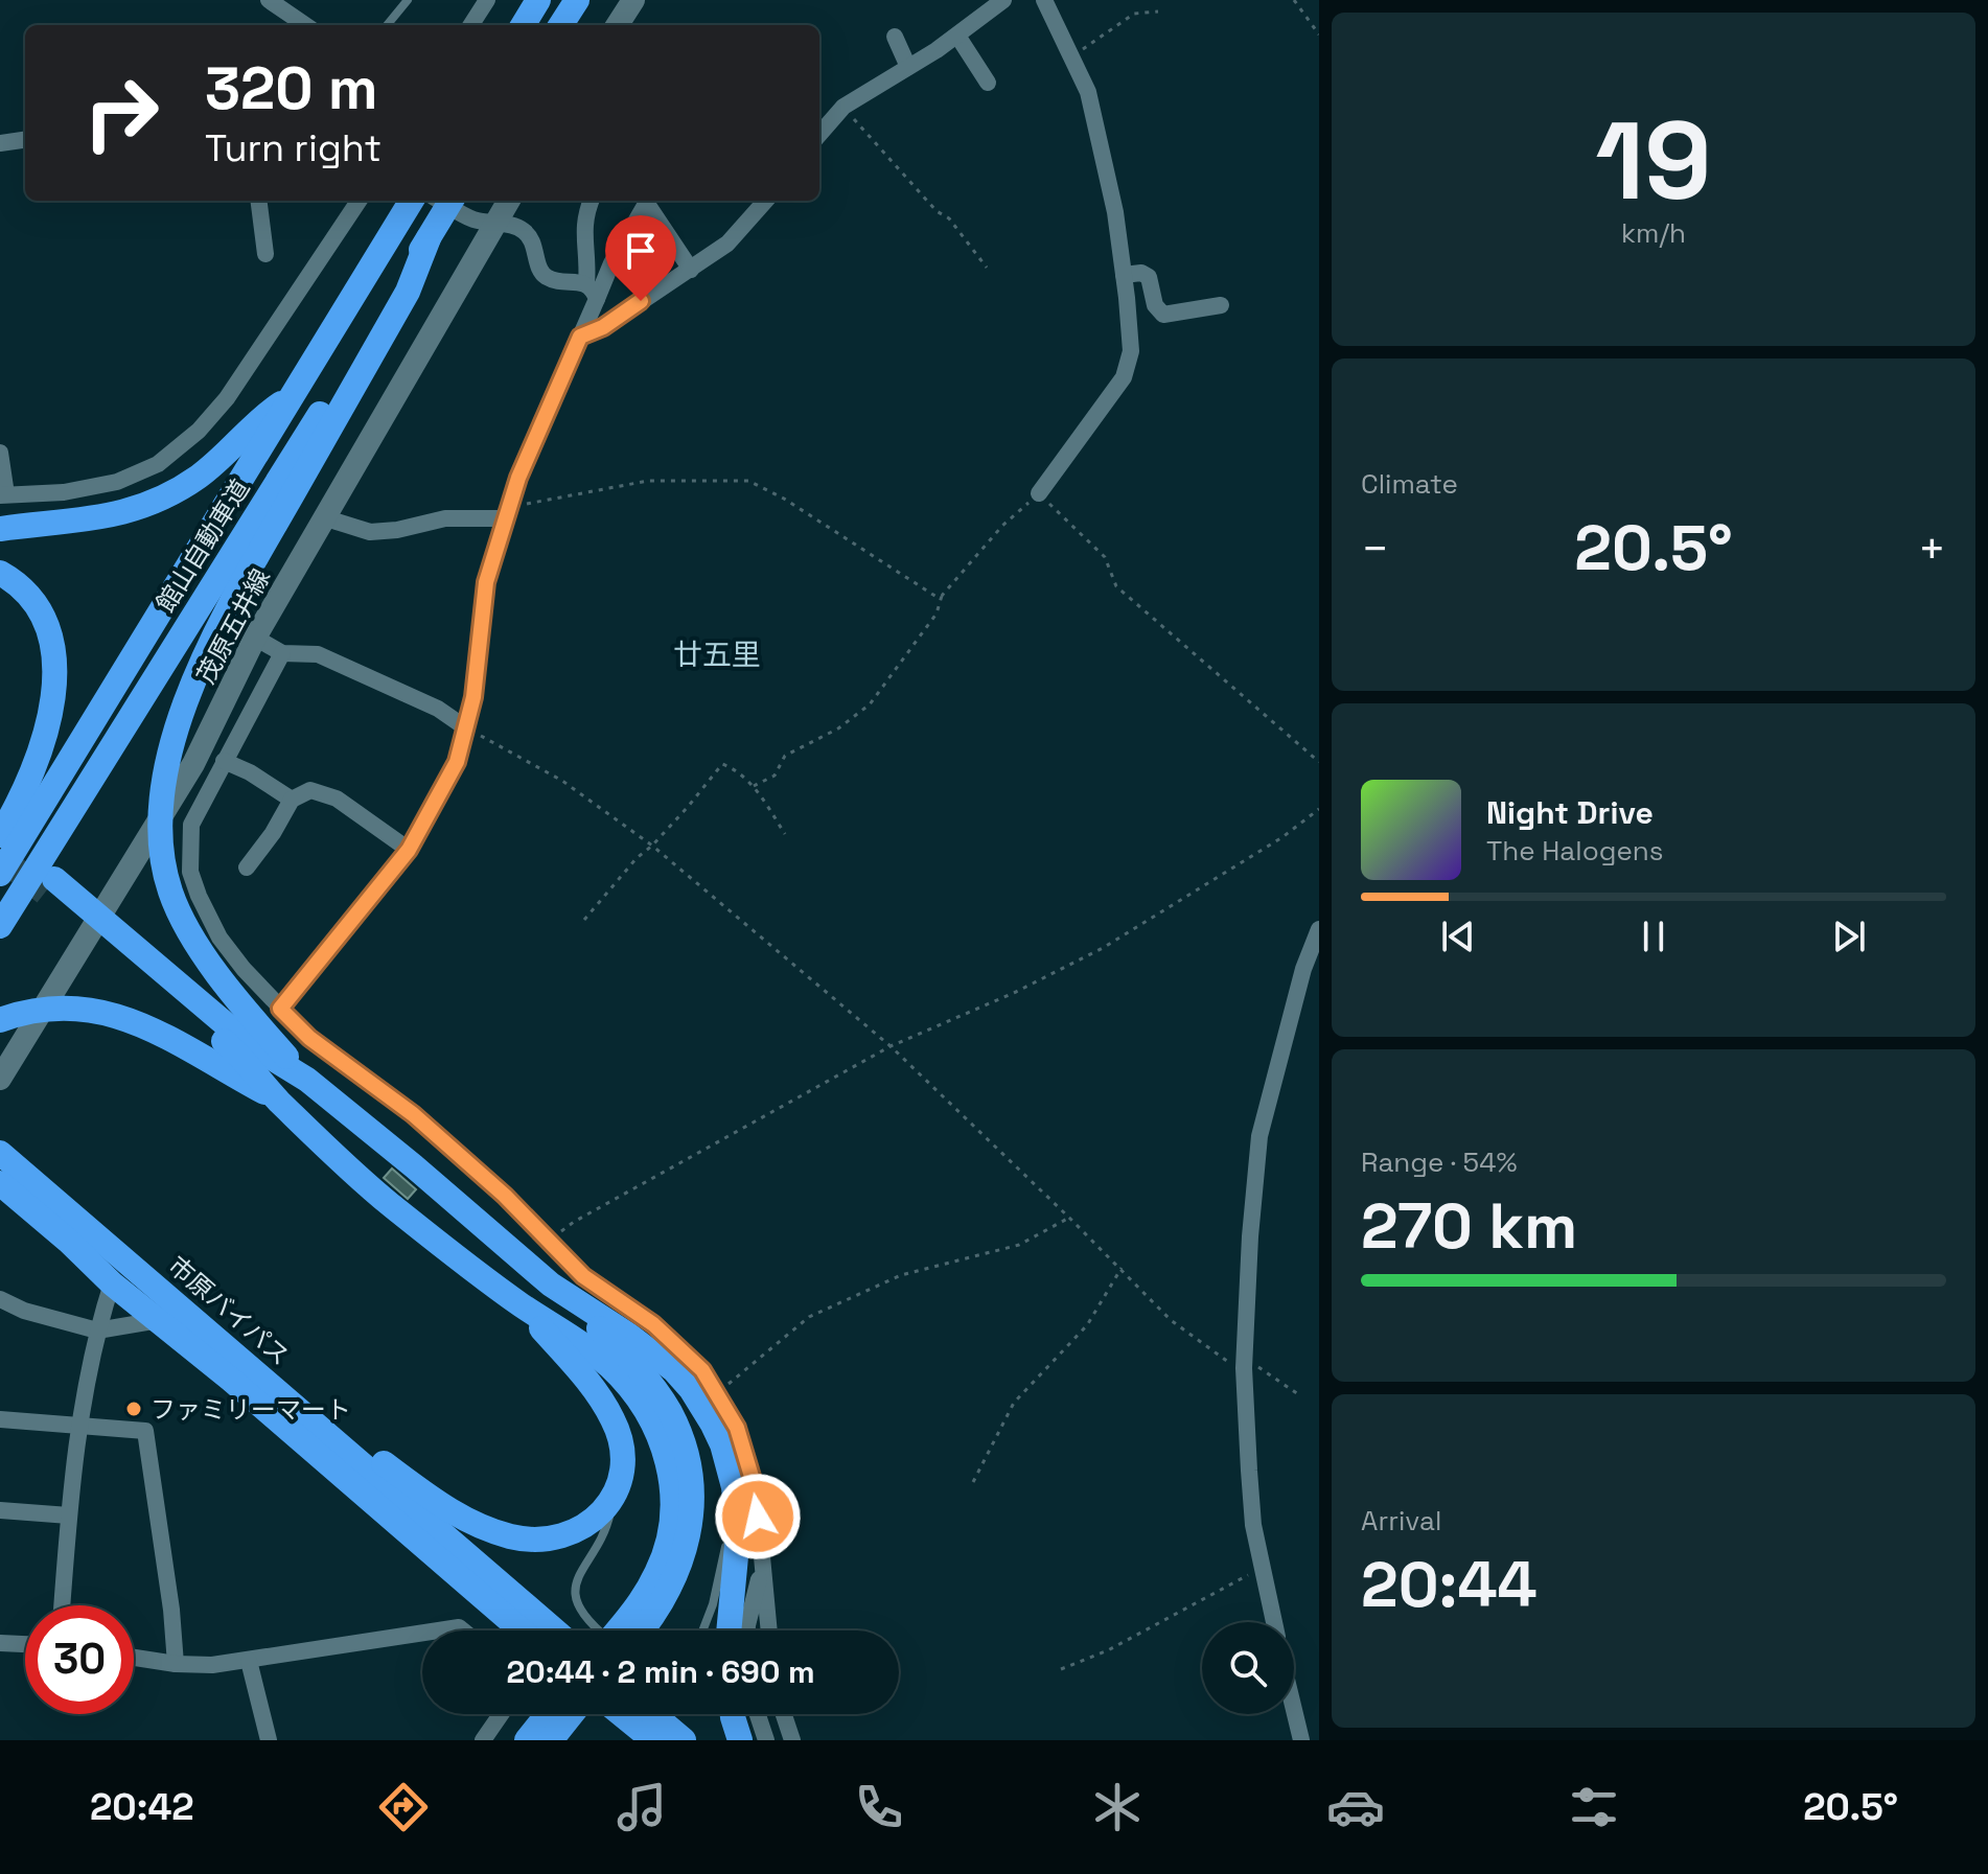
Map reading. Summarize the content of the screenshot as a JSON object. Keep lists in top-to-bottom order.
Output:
{
  "streets": {
    "highway": ["館山自動車道", "市原バイパス"],
    "main road": ["茂原五井線"]
  },
  "districts": ["廿五里"],
  "places": ["ファミリーマート"],
  "page": {
    "tile": [
      ["19", "km/h"],
      "Climate",
      ["Range · 54%", "270 km"],
      ["Arrival", "20:44"]
    ],
    "turn": ["320 m", "Turn right"],
    "heat": ["−", "20.5°", "+"],
    "song": ["Night Drive", "The Halogens"],
    "limit": "30",
    "trip": "20:44 · 2 min · 690 m",
    "tabs": ["20:42", "20.5°"]
  }
}
